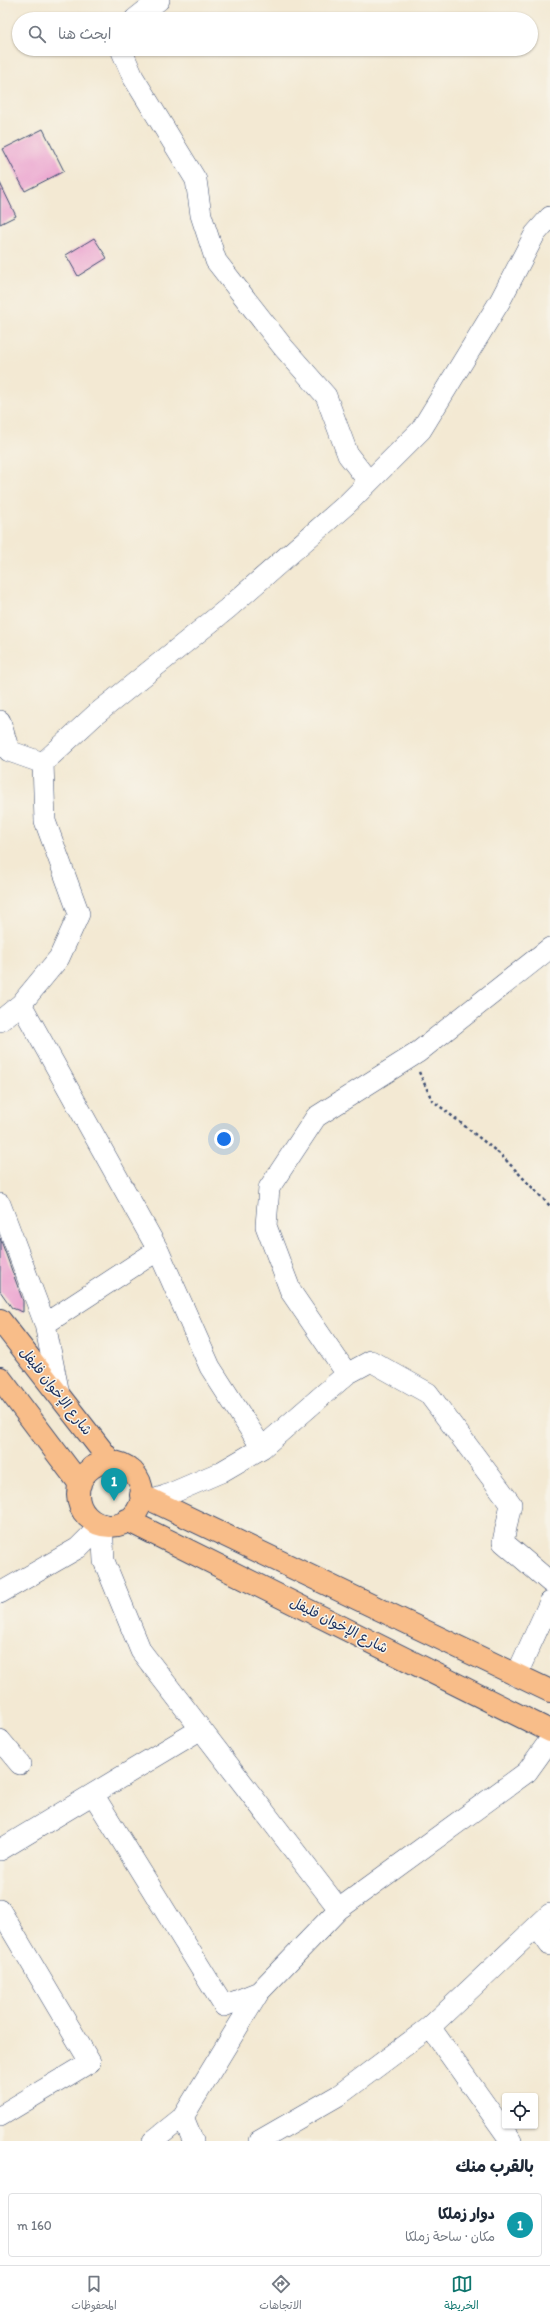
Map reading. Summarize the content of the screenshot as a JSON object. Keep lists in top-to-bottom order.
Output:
{
  "streets": {
    "main road": ["شارع الإخوان فليفل"]
  },
  "page": {
    "search": "ابحث هنا",
    "pins": "1",
    "heading": "بالقرب منك",
    "list": [
      {
        "mark": "1",
        "name": "دوار زملكا",
        "note": "مكان · ساحة زملكا",
        "value": "160 m"
      }
    ],
    "nav": ["الخريطة", "الاتجاهات", "المحفوظات"]
  }
}
